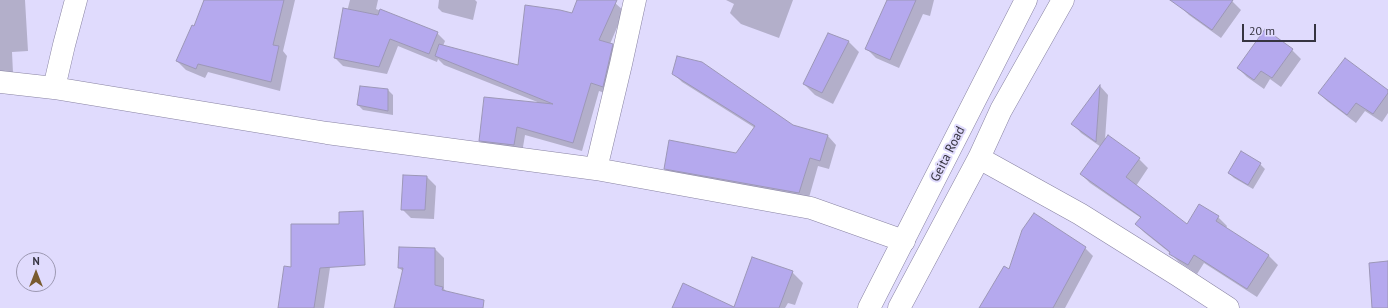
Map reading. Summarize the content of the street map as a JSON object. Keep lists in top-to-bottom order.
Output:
{
  "streets": {
    "main road": ["Geita Road"]
  },
  "scale_bar": "20 m",
  "north": "top"
}
